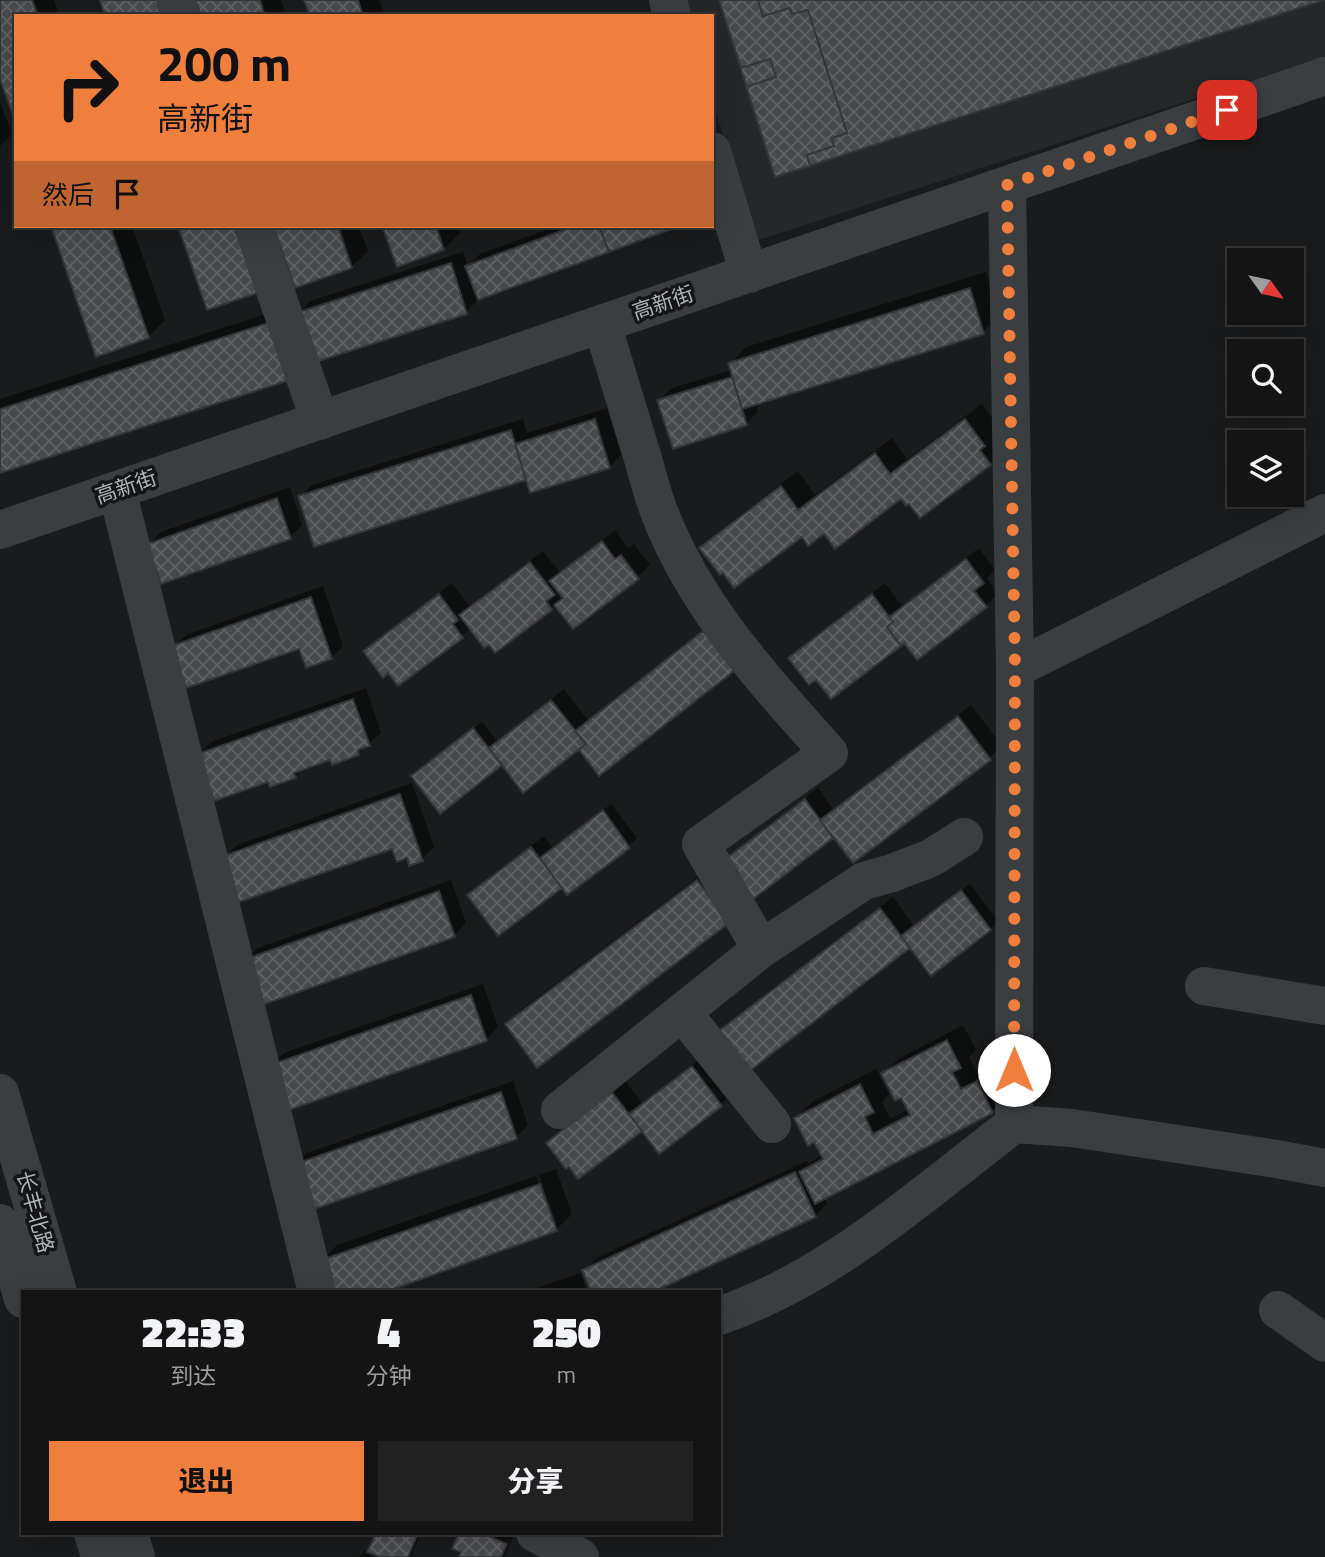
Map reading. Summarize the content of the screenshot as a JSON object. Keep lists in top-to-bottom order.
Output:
{
  "streets": {
    "street": ["高新街", "长丰北路"]
  },
  "north": "bottom right",
  "page": {
    "turn": ["200 m", "高新街"],
    "then": "然后",
    "eta": [
      "22:33",
      "到达",
      "4",
      "分钟",
      "250",
      "m"
    ],
    "buttons": ["退出", "分享"]
  }
}
